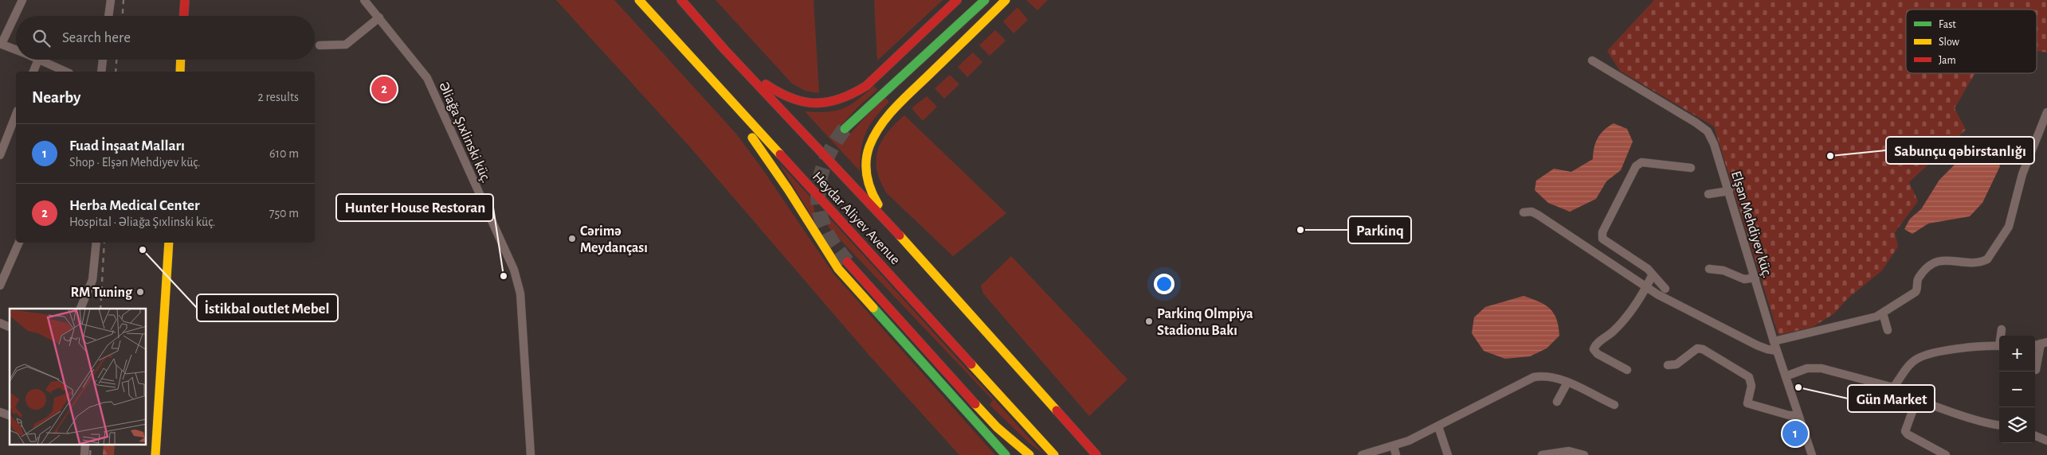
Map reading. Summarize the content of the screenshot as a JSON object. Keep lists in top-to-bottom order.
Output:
{
  "streets": {
    "main road": ["Heydar Aliyev Avenue"],
    "street": ["Əliağa Şıxlinski küç.", "Elşən Mehdiyev küç."]
  },
  "places": [
    "Sabunçu qəbirstanlığı",
    "Parkinq",
    "Cərimə Meydançası",
    "İstikbal outlet Mebel",
    "Hunter House Restoran",
    "RM Tuning",
    "Parkinq Olmpiya Stadionu Bakı",
    "Gün Market"
  ],
  "legend": ["Fast", "Slow", "Jam"],
  "page": {
    "search": "Search here",
    "heading": ["Nearby", "2 results"],
    "pins": ["2", "1"],
    "list": [
      {
        "mark": "1",
        "name": "Fuad İnşaat Malları",
        "note": "Shop · Elşən Mehdiyev küç.",
        "value": "610 m"
      },
      {
        "mark": "2",
        "name": "Herba Medical Center",
        "note": "Hospital · Əliağa Şıxlinski küç.",
        "value": "750 m"
      }
    ],
    "map_buttons": ["+", "−"]
  }
}
